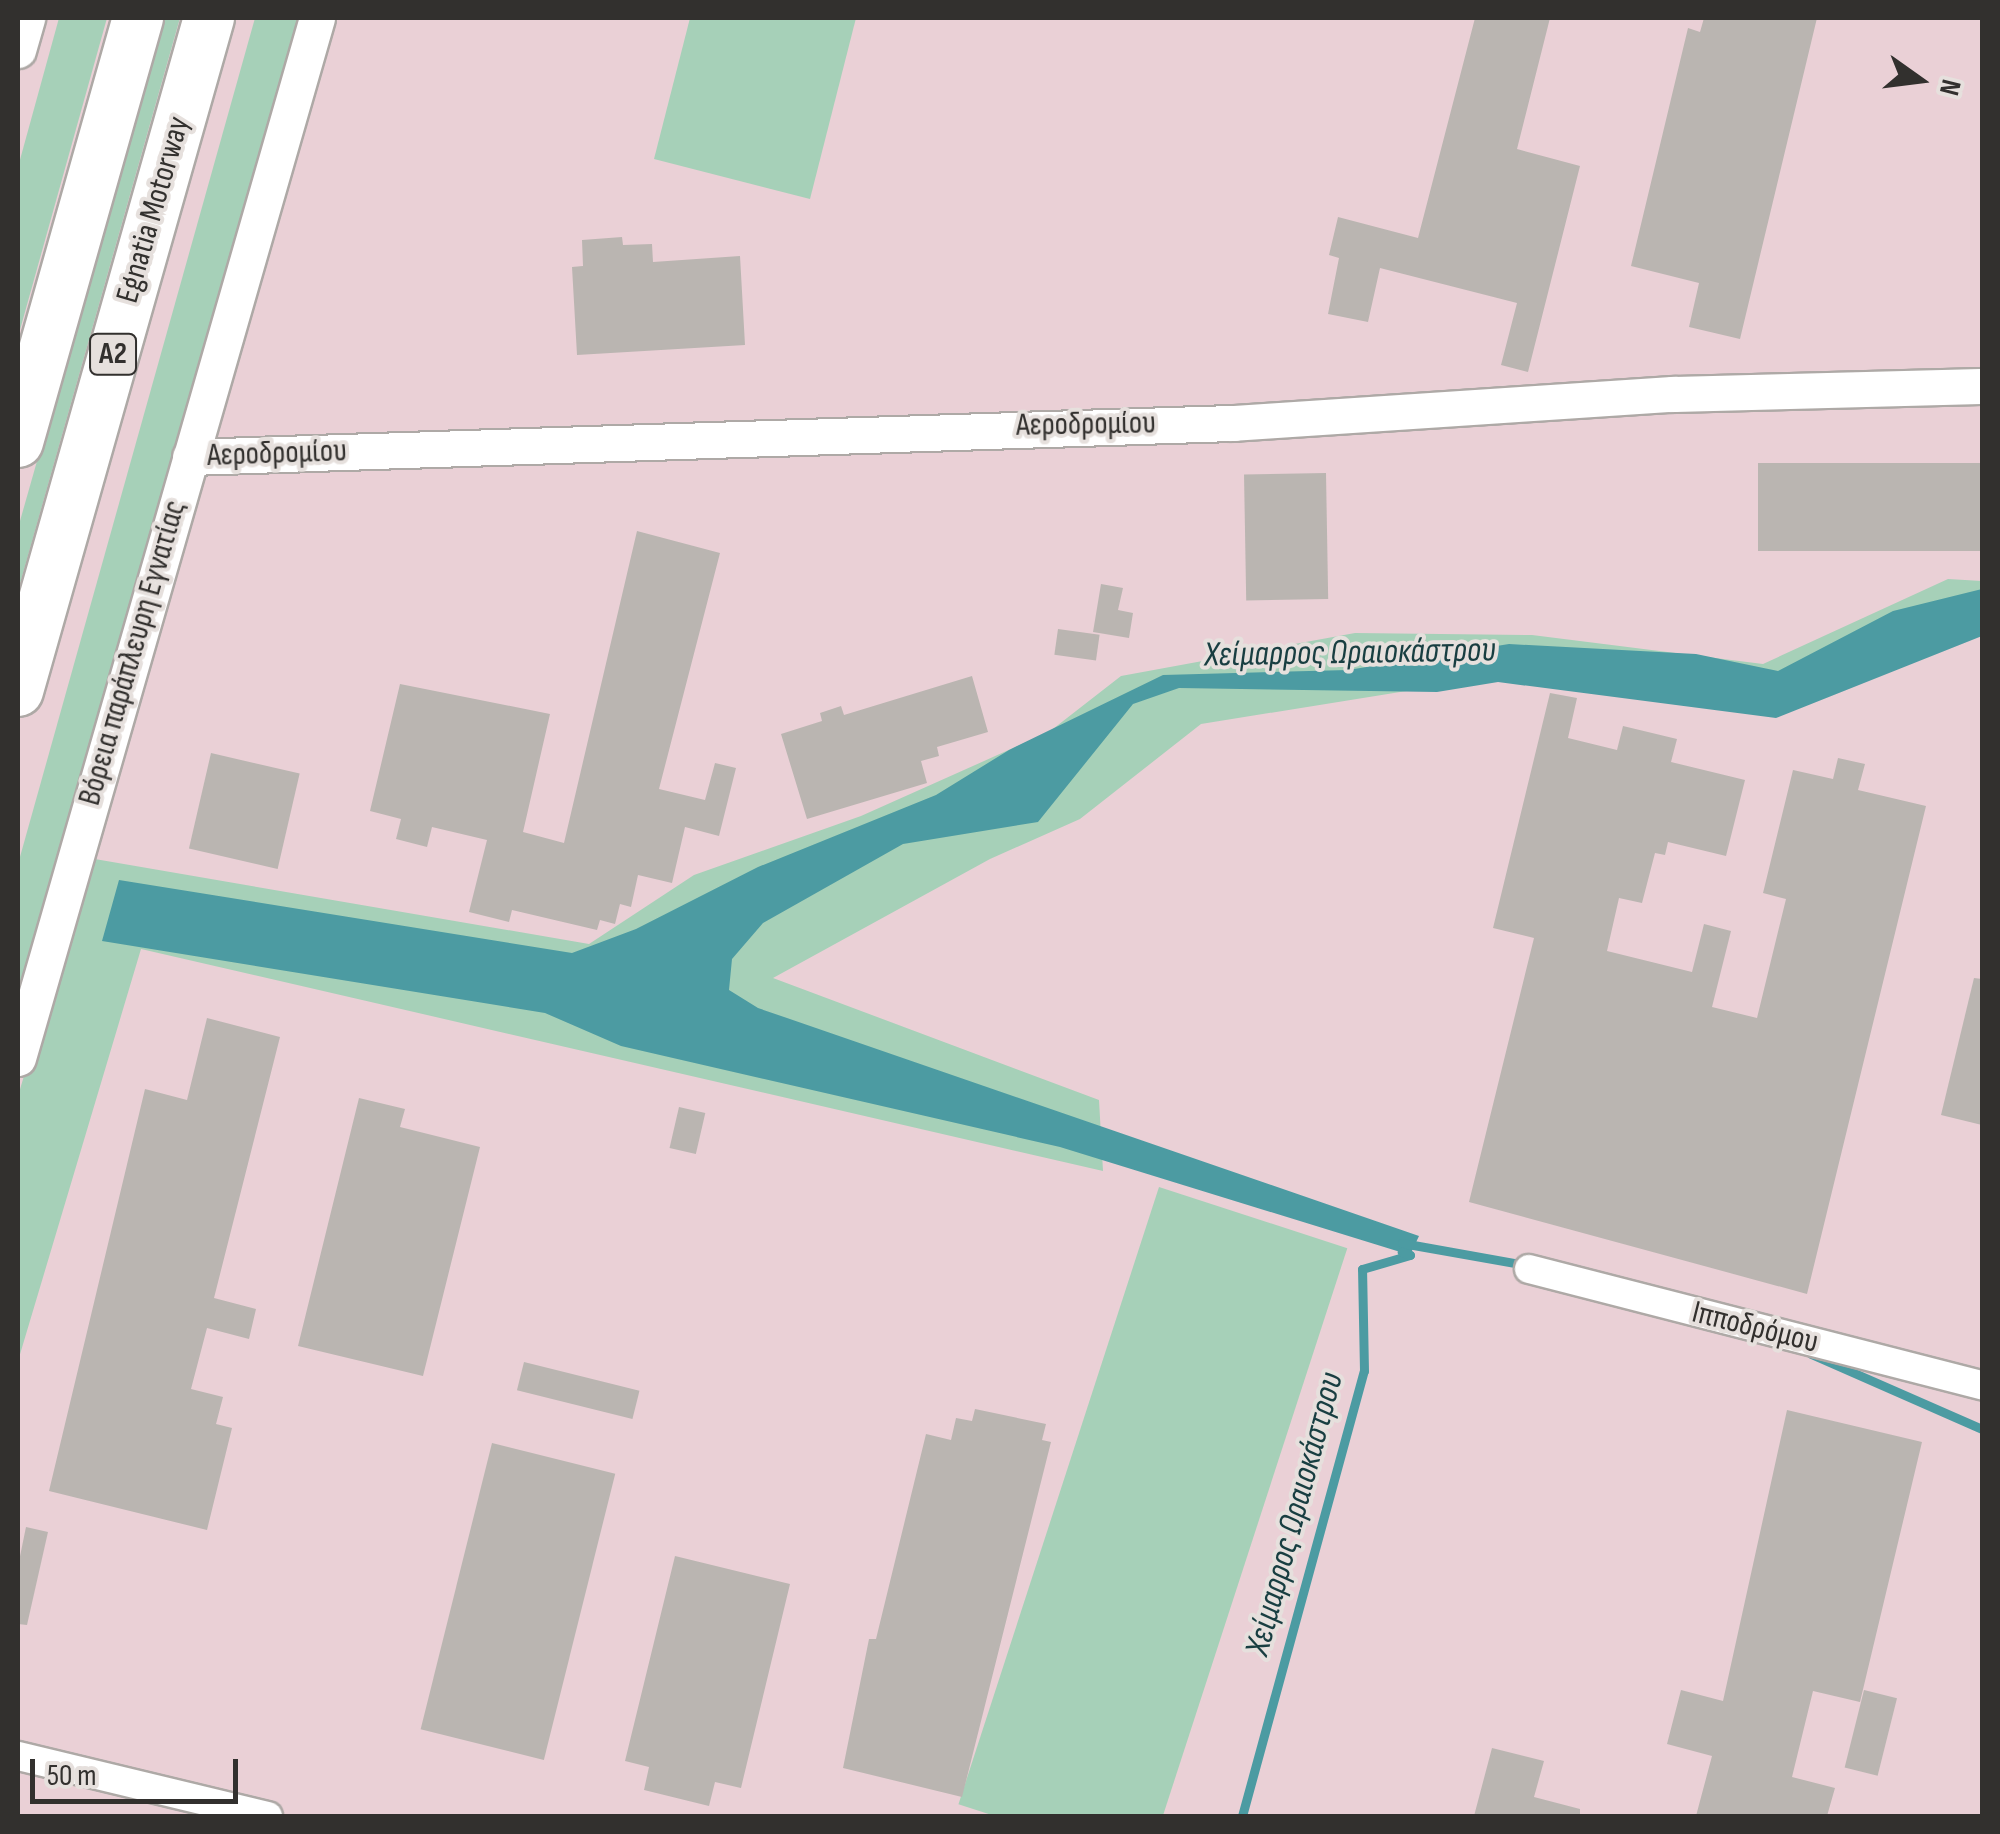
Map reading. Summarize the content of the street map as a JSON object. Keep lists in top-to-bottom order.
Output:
{
  "streets": {
    "highway": ["Egnatia Motorway", "Α2"],
    "street": ["Αεροδρομίου", "Βόρεια παράπλευρη Εγνατίας", "Ιπποδρόμου"]
  },
  "crossings": [
    ["Αεροδρομίου", "Βόρεια παράπλευρη Εγνατίας"]
  ],
  "water": ["Χείμαρρος Ωραιοκάστρου"],
  "scale_bar": "50 m",
  "north": "right"
}
